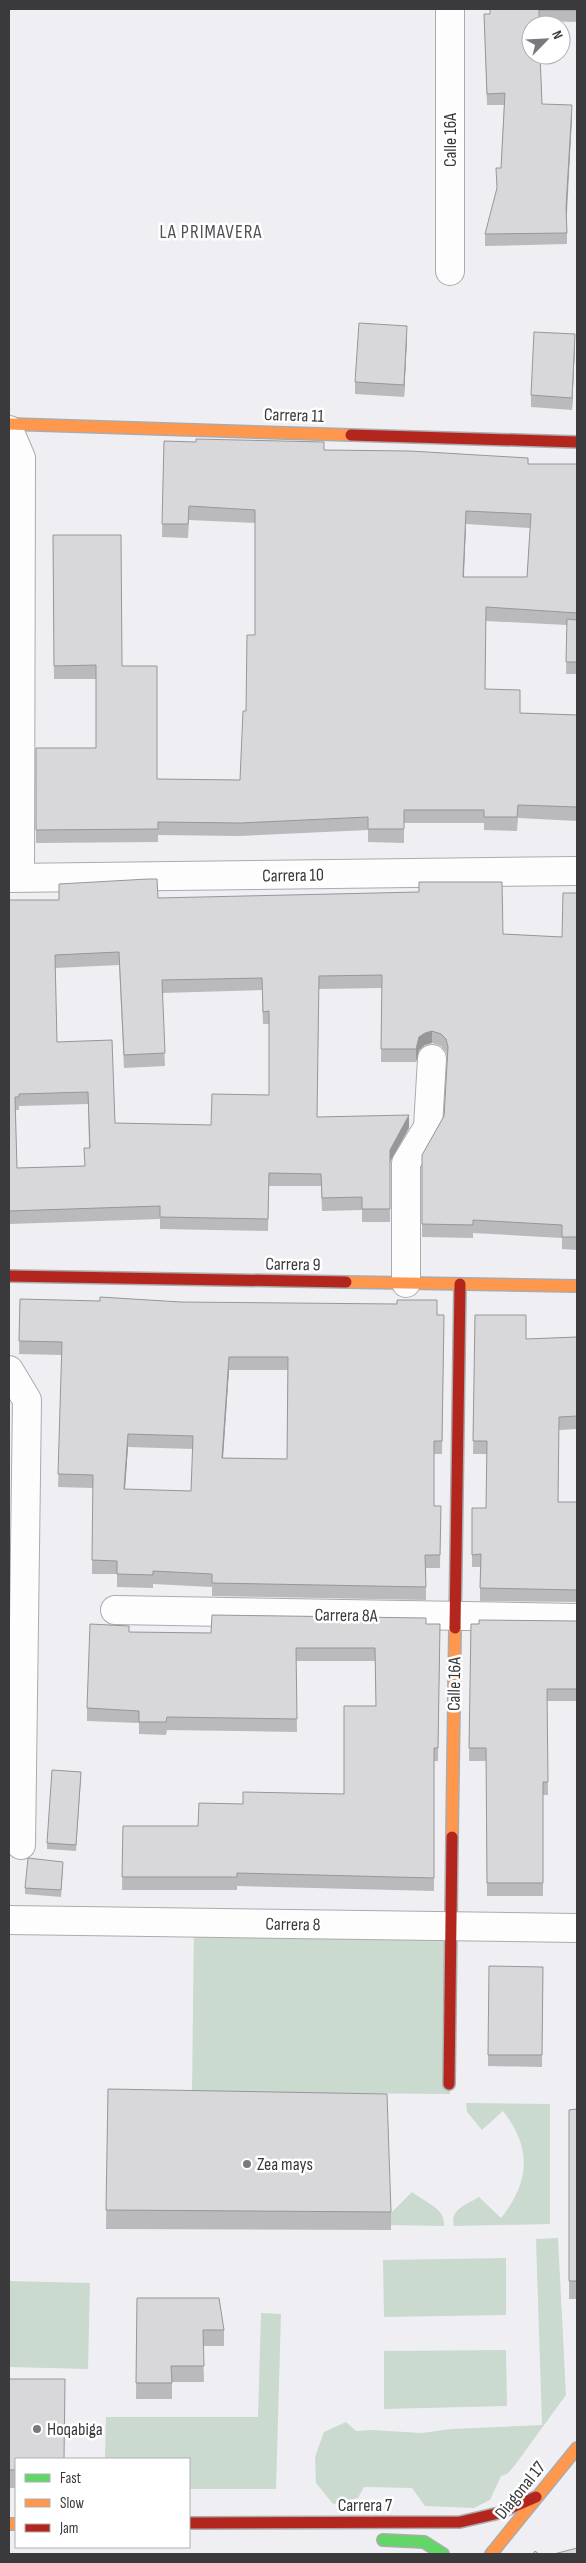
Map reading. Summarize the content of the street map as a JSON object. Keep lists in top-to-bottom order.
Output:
{
  "streets": {
    "street": [
      "Calle 16A",
      "Carrera 11",
      "Carrera 10",
      "Carrera 9",
      "Carrera 8A",
      "Carrera 8",
      "Diagonal 17",
      "Carrera 7"
    ]
  },
  "crossings": [
    ["Calle 16A", "Carrera 9"],
    ["Calle 16A", "Carrera 8A"],
    ["Calle 16A", "Carrera 8"],
    ["Diagonal 17", "Carrera 7"]
  ],
  "districts": ["LA PRIMAVERA"],
  "places": ["Zea mays", "Hoqabiga"],
  "legend": ["Fast", "Slow", "Jam"],
  "north": "top right"
}
